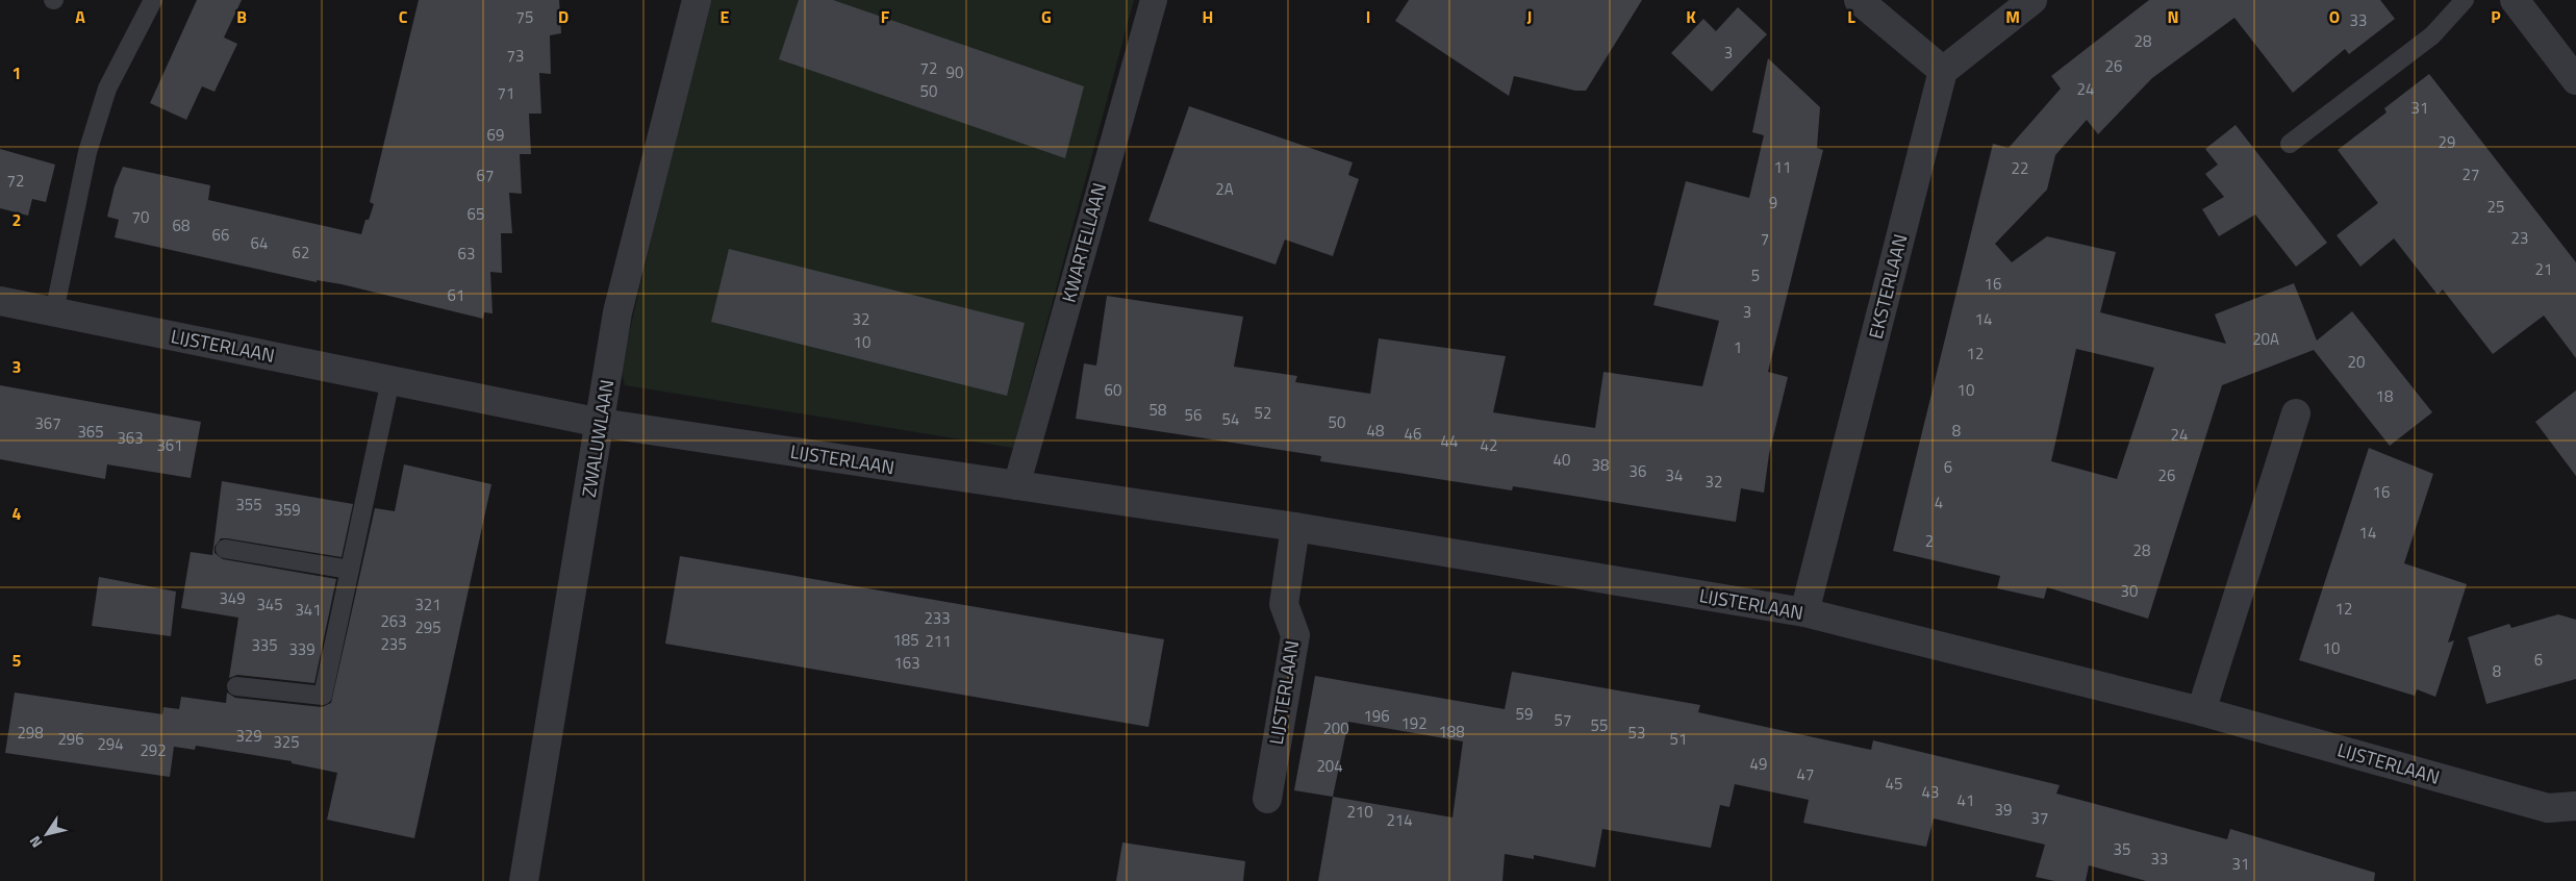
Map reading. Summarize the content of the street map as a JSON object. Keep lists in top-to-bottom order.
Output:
{
  "streets": {
    "street": [
      "KWARTELLAAN",
      "EKSTERLAAN",
      "LIJSTERLAAN",
      "ZWALUWLAAN"
    ]
  },
  "crossings": [
    ["KWARTELLAAN", "LIJSTERLAAN"],
    ["EKSTERLAAN", "LIJSTERLAAN"],
    ["LIJSTERLAAN", "ZWALUWLAAN"]
  ],
  "house_numbers": [
    "75",
    "33",
    "28",
    "3",
    "73",
    "26",
    "72",
    "90",
    "24",
    "50",
    "71",
    "31",
    "69",
    "29",
    "11",
    "22",
    "27",
    "67",
    "72",
    "2A",
    "9",
    "25",
    "65",
    "70",
    "68",
    "66",
    "23",
    "7",
    "64",
    "62",
    "63",
    "21",
    "5",
    "16",
    "61",
    "3",
    "32",
    "14",
    "20A",
    "10",
    "1",
    "12",
    "20",
    "60",
    "10",
    "18",
    "58",
    "52",
    "56",
    "54",
    "50",
    "367",
    "48",
    "8",
    "365",
    "46",
    "24",
    "363",
    "44",
    "361",
    "42",
    "40",
    "38",
    "6",
    "36",
    "34",
    "26",
    "32",
    "16",
    "4",
    "355",
    "359",
    "14",
    "2",
    "28",
    "30",
    "349",
    "345",
    "321",
    "12",
    "341",
    "233",
    "263",
    "295",
    "185",
    "211",
    "235",
    "335",
    "10",
    "339",
    "6",
    "163",
    "8",
    "59",
    "196",
    "57",
    "192",
    "55",
    "200",
    "188",
    "298",
    "53",
    "329",
    "296",
    "51",
    "325",
    "294",
    "292",
    "49",
    "204",
    "47",
    "45",
    "43",
    "41",
    "39",
    "210",
    "37",
    "214",
    "35",
    "33",
    "31"
  ],
  "north": "bottom left",
  "grid": {
    "columns": [
      "A",
      "B",
      "C",
      "D",
      "E",
      "F",
      "G",
      "H",
      "I",
      "J",
      "K",
      "L",
      "M",
      "N",
      "O",
      "P"
    ],
    "rows": [
      "1",
      "2",
      "3",
      "4",
      "5"
    ]
  }
}
